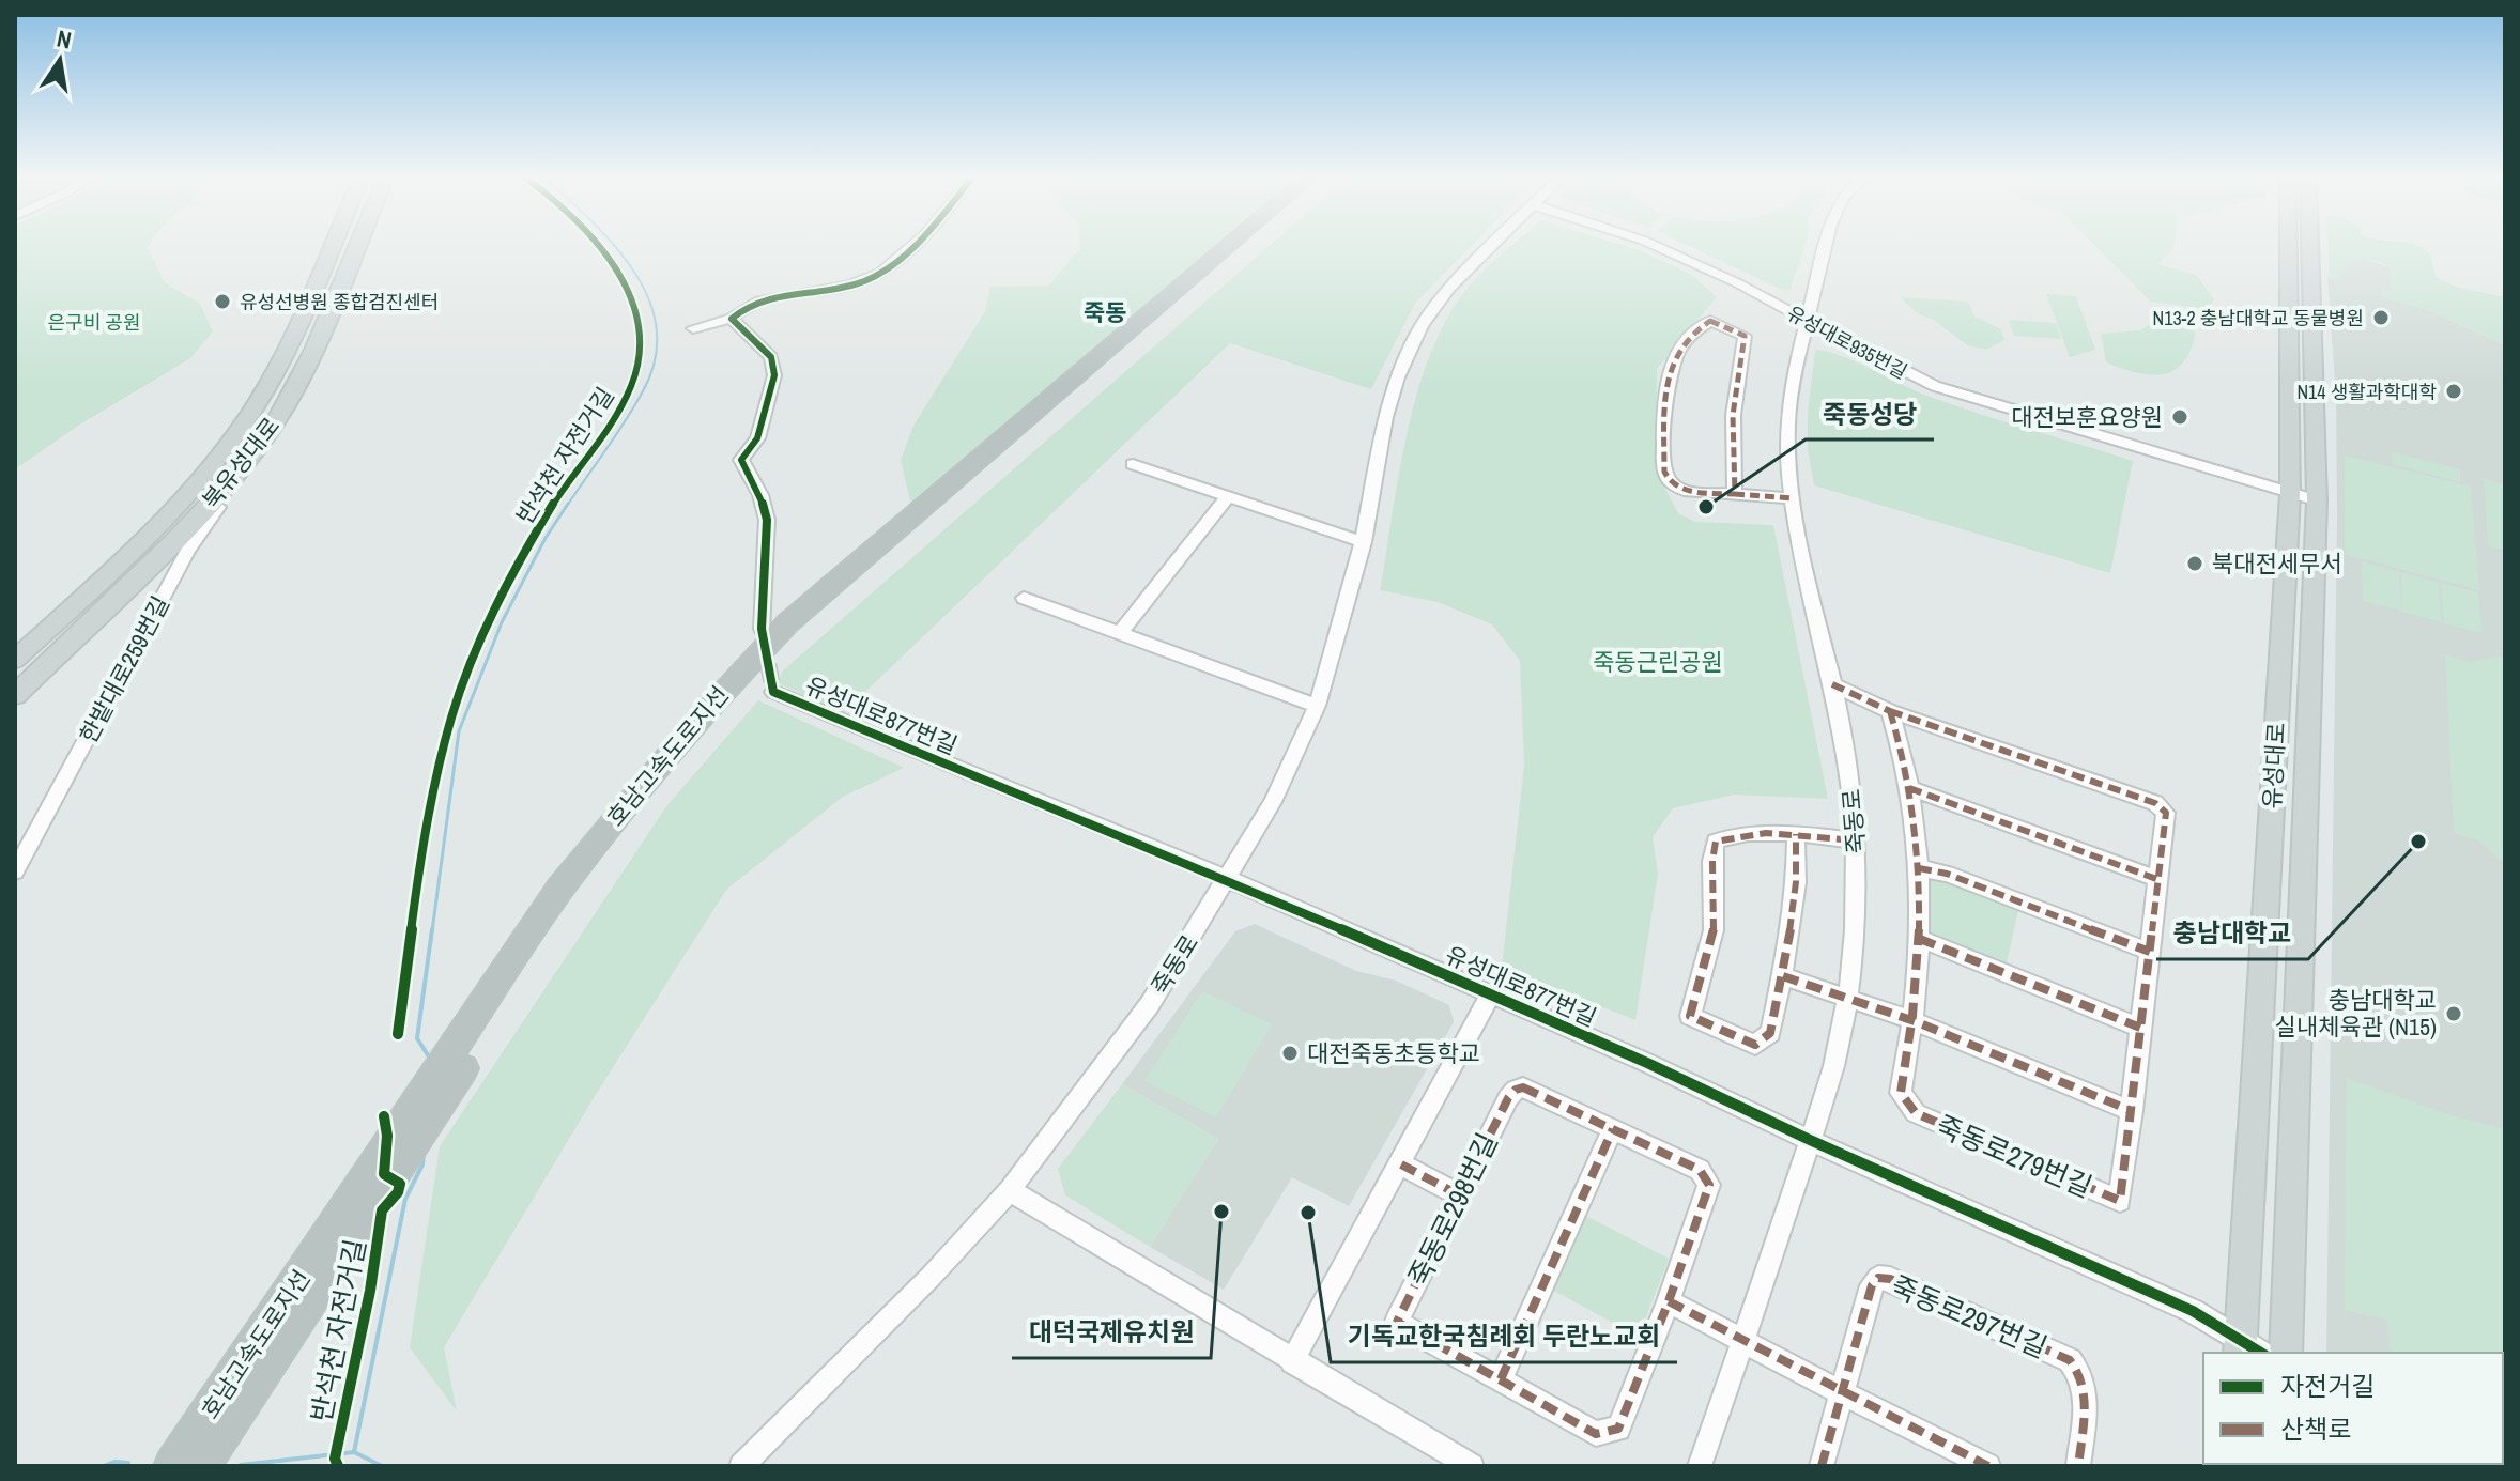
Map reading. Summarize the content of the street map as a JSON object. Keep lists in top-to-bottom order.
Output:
{
  "streets": {
    "highway": ["호남고속도로지선"],
    "main road": ["북유성대로", "유성대로"],
    "street": [
      "유성대로935번길",
      "한밭대로259번길",
      "유성대로877번길",
      "죽동로",
      "죽동로279번길",
      "죽동로298번길",
      "죽동로297번길"
    ],
    "cycle path": ["반석천 자전거길"]
  },
  "crossings": [
    ["유성대로935번길", "유성대로"],
    ["유성대로935번길", "죽동로"],
    ["북유성대로", "한밭대로259번길"],
    ["유성대로877번길", "유성대로"],
    ["유성대로877번길", "죽동로"],
    ["죽동로", "죽동로279번길"]
  ],
  "districts": ["죽동"],
  "parks": ["은구비 공원", "죽동근린공원"],
  "places": [
    "유성선병원 종합검진센터",
    "N13-2 충남대학교 동물병원",
    "N14 생활과학대학",
    "대전보훈요양원",
    "죽동성당",
    "북대전세무서",
    "충남대학교",
    "충남대학교 실내체육관 (N15)",
    "대전죽동초등학교",
    "대덕국제유치원",
    "기독교한국침례회 두란노교회"
  ],
  "legend": ["자전거길", "산책로"],
  "north": "top"
}
